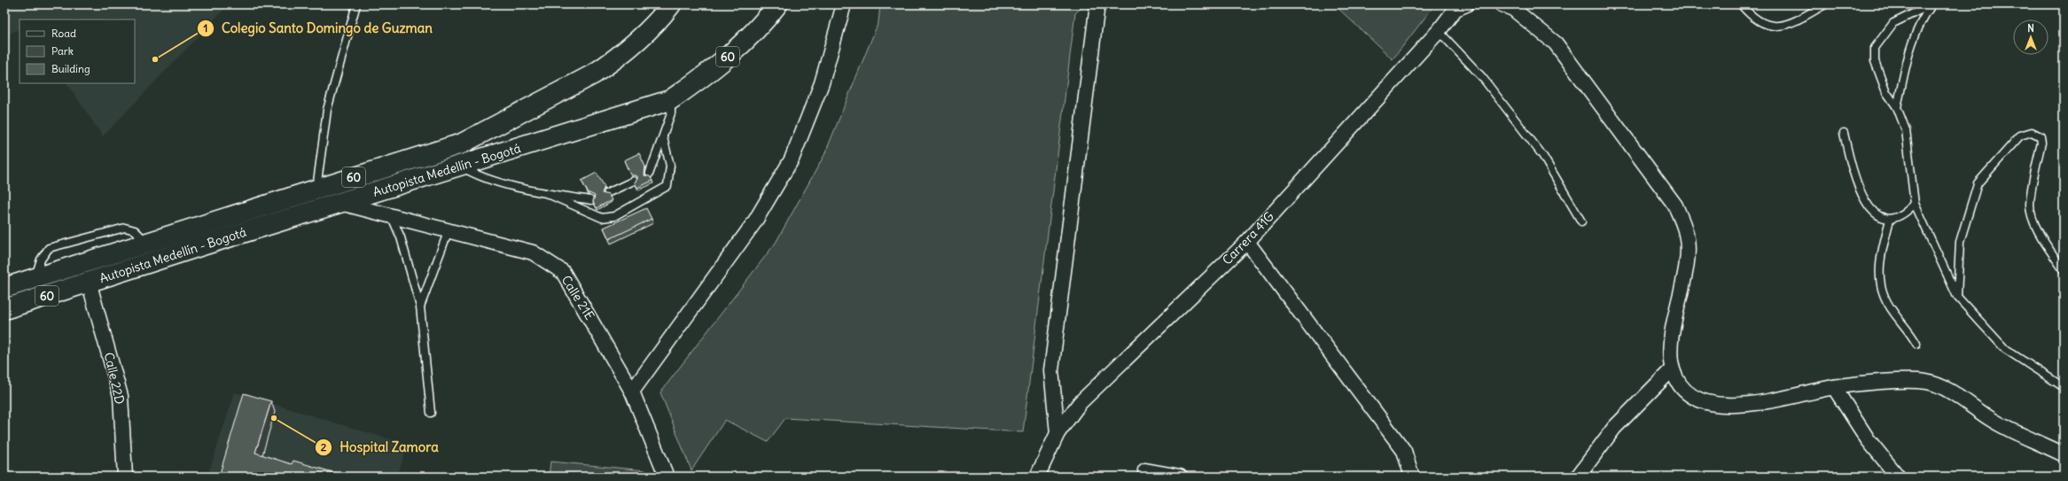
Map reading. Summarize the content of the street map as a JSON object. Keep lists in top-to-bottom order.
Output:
{
  "streets": {
    "highway": ["60", "Autopista Medellín - Bogotá"],
    "street": ["Carrera 41G", "Calle 21E", "Calle 22D"]
  },
  "crossings": [
    ["Autopista Medellín - Bogotá", "Calle 21E"],
    ["Autopista Medellín - Bogotá", "Calle 22D"]
  ],
  "places": ["Colegio Santo Domingo de Guzman", "Hospital Zamora"],
  "legend": ["Road", "Park", "Building"],
  "north": "top"
}
